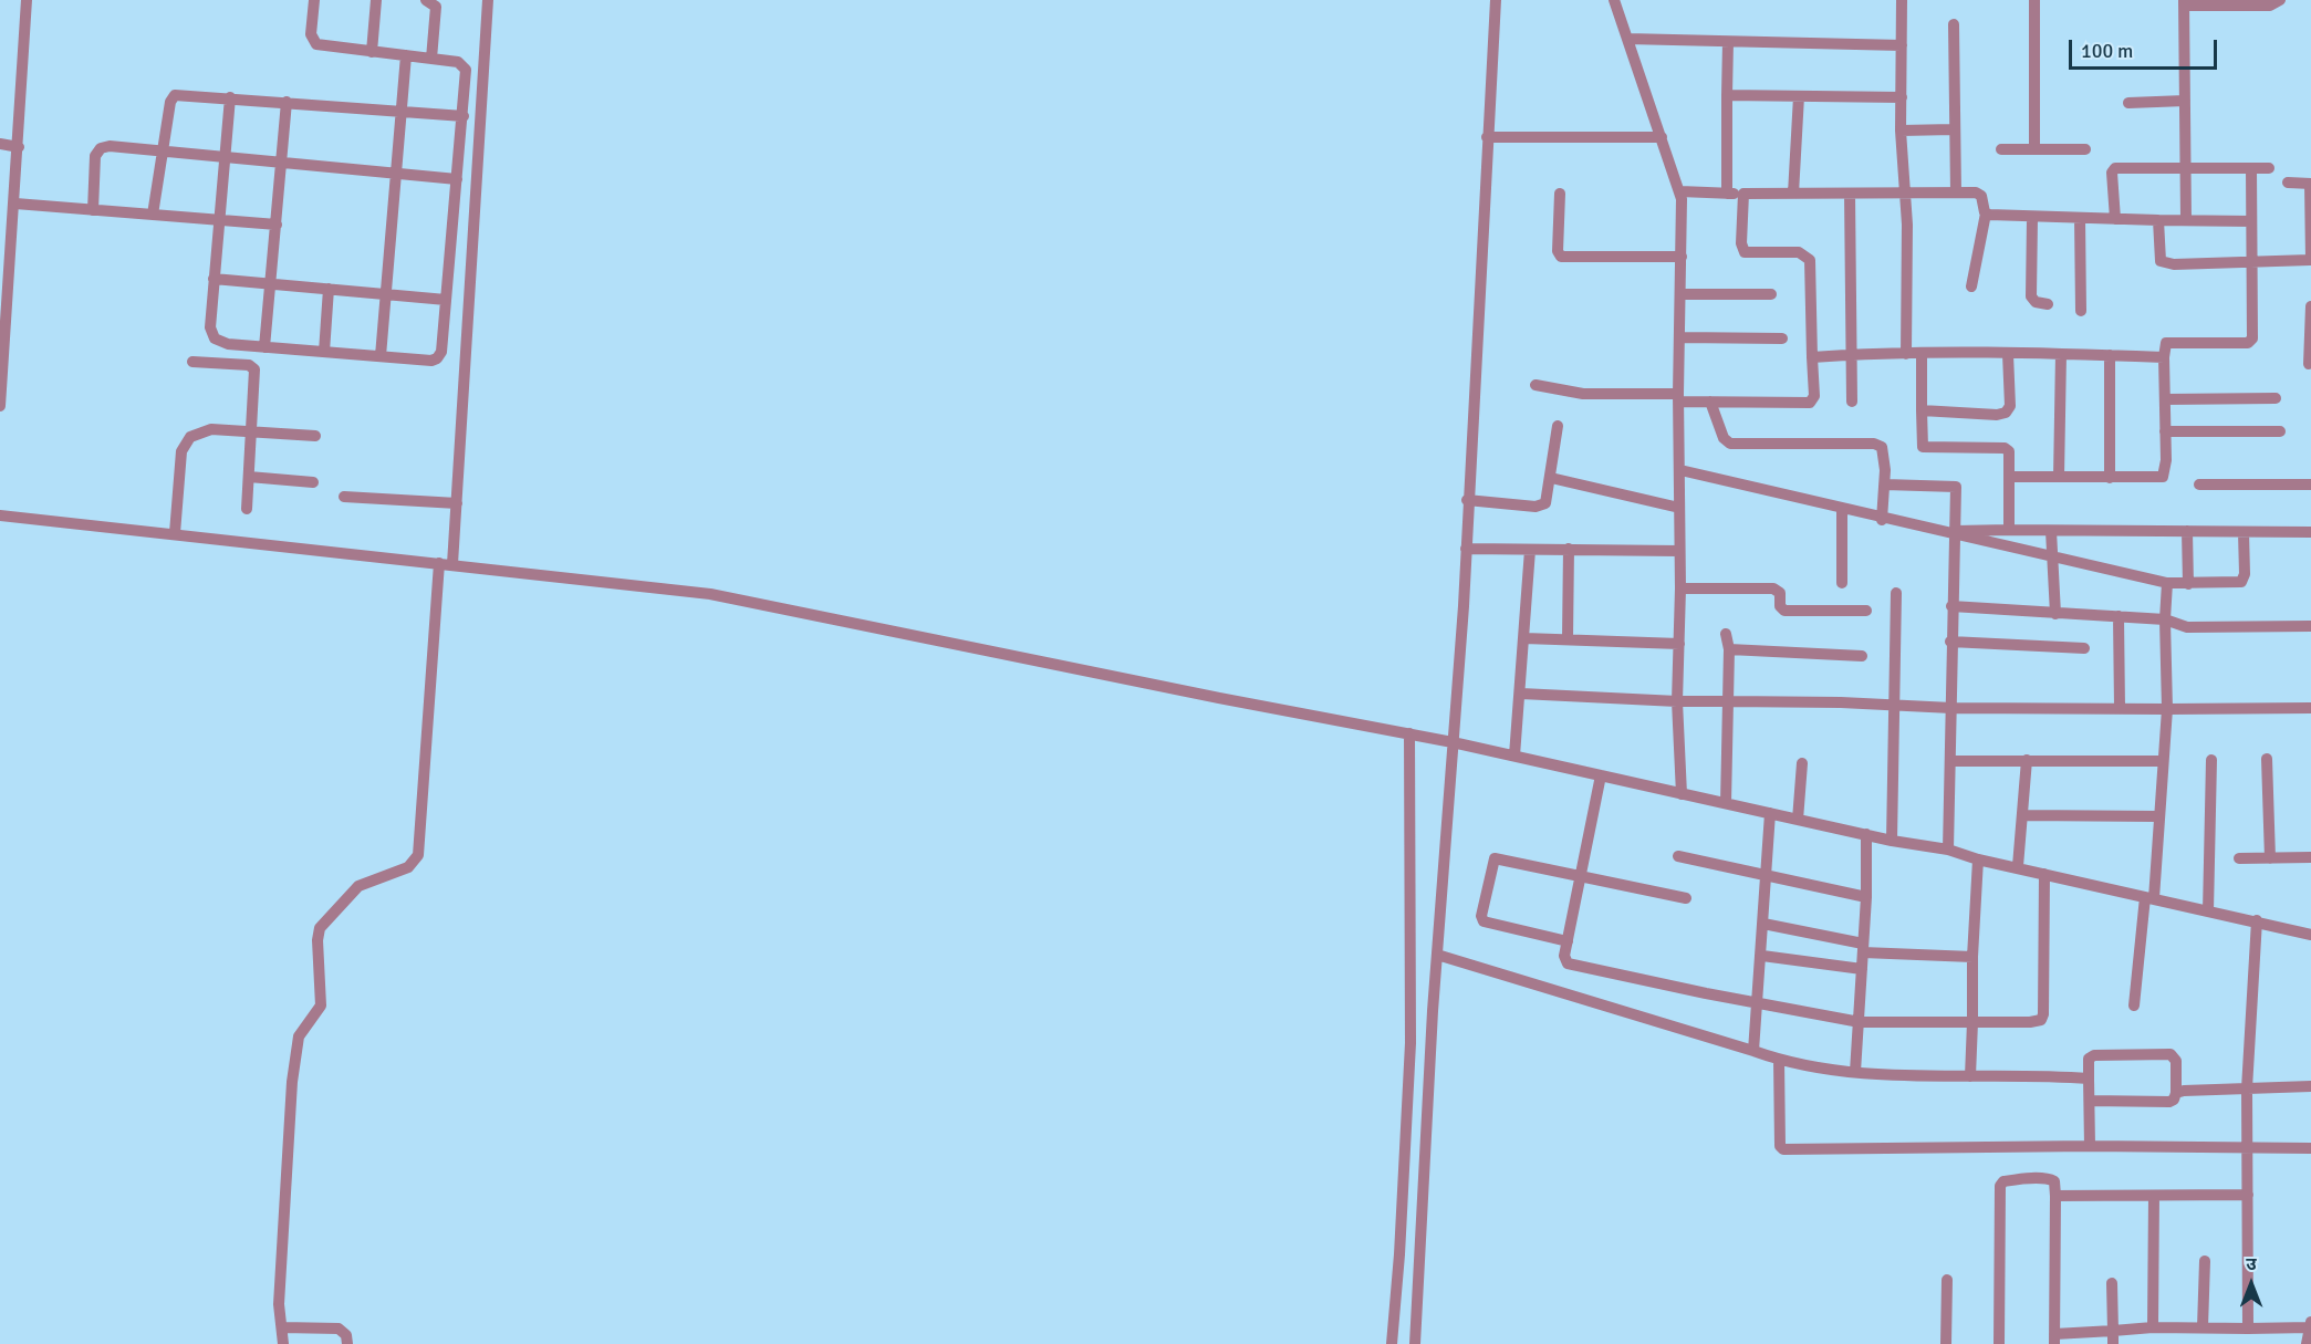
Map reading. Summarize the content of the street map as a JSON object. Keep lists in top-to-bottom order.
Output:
{
  "scale_bar": "100 m",
  "north": "top"
}
